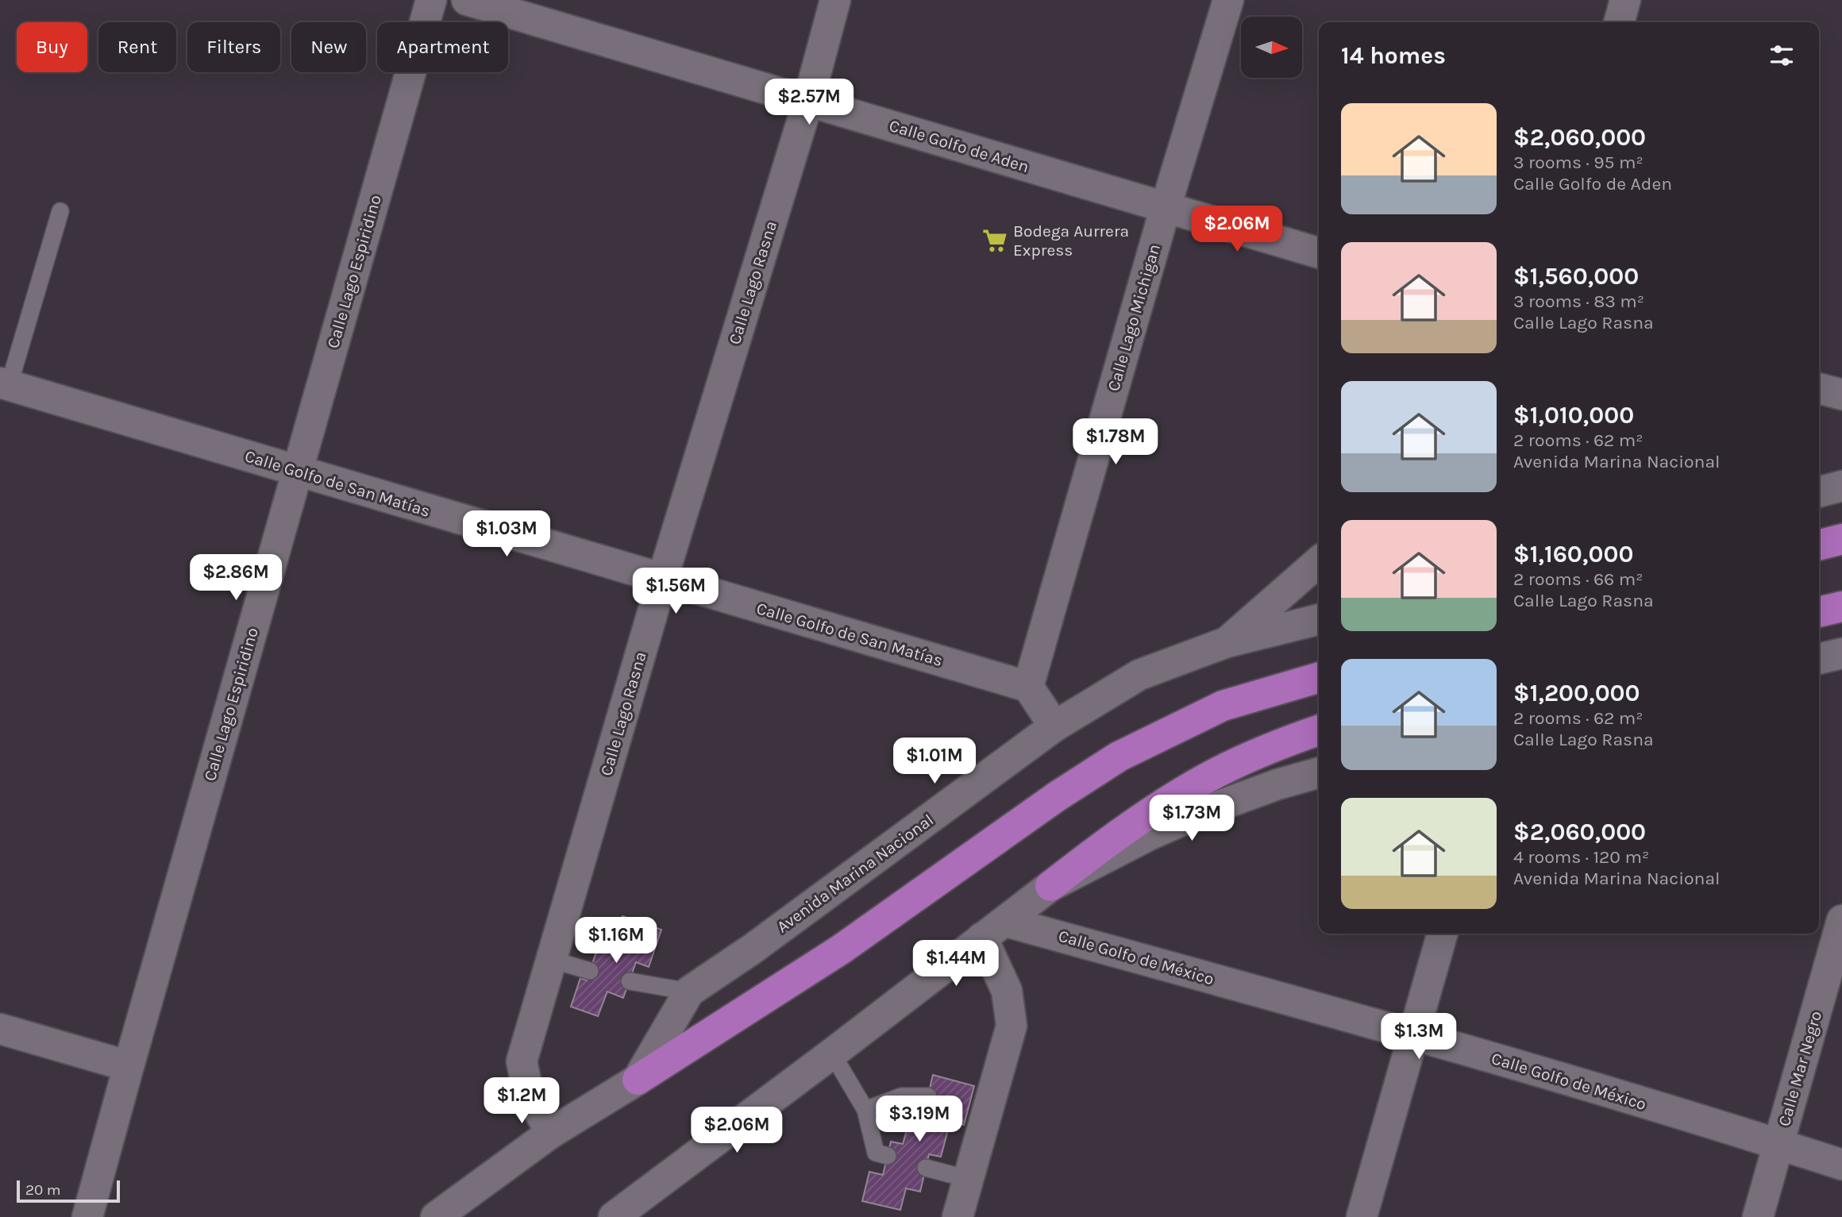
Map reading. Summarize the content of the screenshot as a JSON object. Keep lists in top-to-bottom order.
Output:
{
  "streets": {
    "highway": ["Avenida Marina Nacional"],
    "street": [
      "Calle Golfo de Aden",
      "Calle Lago Espiridino",
      "Calle Lago Rasna",
      "Calle Lago Michigan",
      "Calle Golfo de San Matías",
      "Calle Golfo de México",
      "Calle Mar Negro"
    ]
  },
  "crossings": [
    ["Calle Golfo de Aden", "Calle Lago Rasna"],
    ["Calle Golfo de Aden", "Calle Lago Michigan"],
    ["Calle Lago Espiridino", "Calle Golfo de San Matías"],
    ["Calle Lago Rasna", "Calle Golfo de San Matías"],
    ["Calle Lago Rasna", "Avenida Marina Nacional"],
    ["Calle Lago Michigan", "Calle Golfo de San Matías"],
    ["Calle Golfo de México", "Calle Mar Negro"]
  ],
  "places": {
    "supermarket": ["Bodega Aurrera Express"]
  },
  "scale_bar": "20 m",
  "north": "right",
  "page": {
    "chip": [
      "Buy",
      "Rent",
      "Filters",
      "New",
      "Apartment"
    ],
    "heading": "14 homes",
    "price": [
      "$2.57M",
      "$2.06M",
      "$1.78M",
      "$1.03M",
      "$2.86M",
      "$1.56M",
      "$1.01M",
      "$1.73M",
      "$1.16M",
      "$1.44M",
      "$1.3M",
      "$1.2M",
      "$3.19M",
      "$2.06M"
    ],
    "list": [
      {
        "name": "$2,060,000",
        "note": "3 rooms · 95 m² · Calle Golfo de Aden"
      },
      {
        "name": "$1,560,000",
        "note": "3 rooms · 83 m² · Calle Lago Rasna"
      },
      {
        "name": "$1,010,000",
        "note": "2 rooms · 62 m² · Avenida Marina Nacional"
      },
      {
        "name": "$1,160,000",
        "note": "2 rooms · 66 m² · Calle Lago Rasna"
      },
      {
        "name": "$1,200,000",
        "note": "2 rooms · 62 m² · Calle Lago Rasna"
      },
      {
        "name": "$2,060,000",
        "note": "4 rooms · 120 m² · Avenida Marina Nacional"
      }
    ],
    "scale": "20 m"
  }
}
